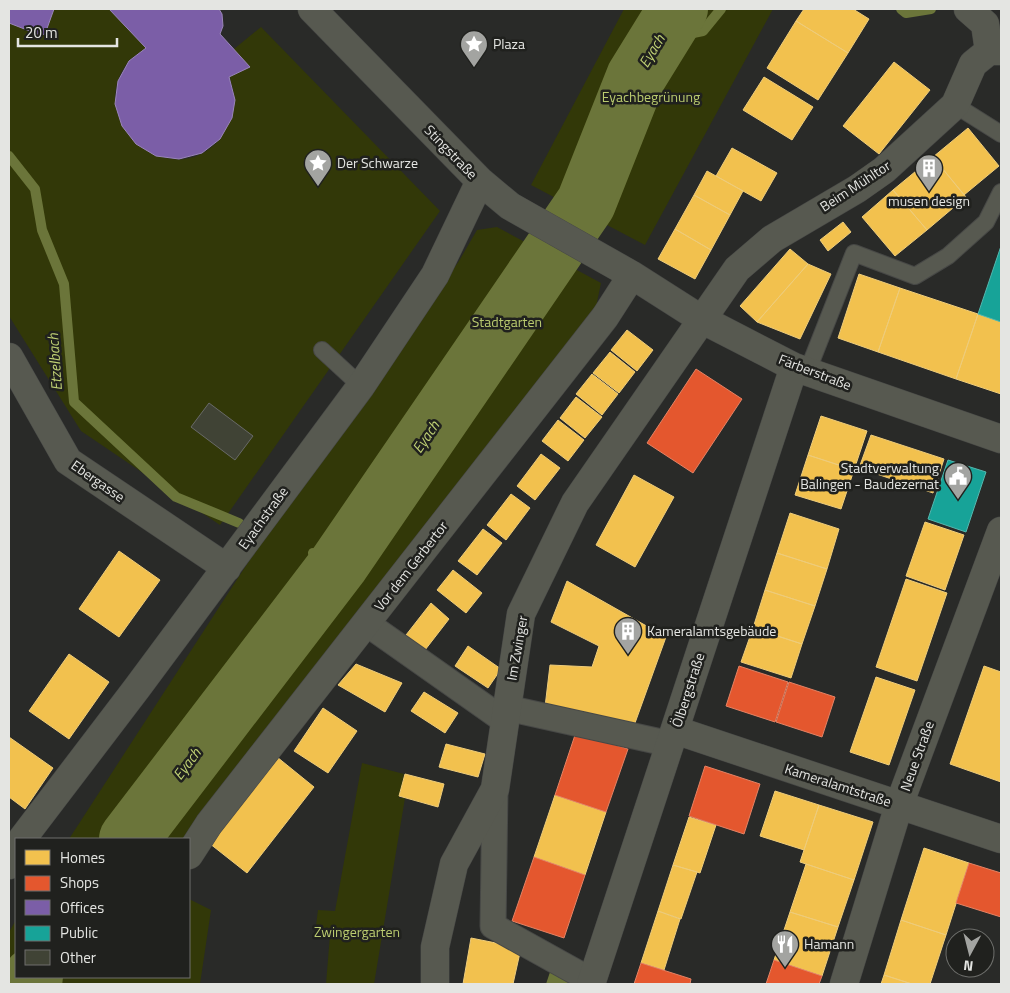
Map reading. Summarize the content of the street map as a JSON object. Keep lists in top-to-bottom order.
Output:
{
  "streets": {
    "street": [
      "Stingstraße",
      "Beim Mühltor",
      "Färberstraße",
      "Ebergasse",
      "Eyachstraße",
      "Vor dem Gerbertor",
      "Im Zwinger",
      "Ölbergstraße",
      "Neue Straße",
      "Kameralamtstraße"
    ]
  },
  "crossings": [
    ["Stingstraße", "Färberstraße"],
    ["Stingstraße", "Eyachstraße"],
    ["Stingstraße", "Vor dem Gerbertor"],
    ["Beim Mühltor", "Färberstraße"],
    ["Beim Mühltor", "Im Zwinger"],
    ["Färberstraße", "Vor dem Gerbertor"],
    ["Färberstraße", "Im Zwinger"],
    ["Färberstraße", "Ölbergstraße"],
    ["Ebergasse", "Eyachstraße"],
    ["Ölbergstraße", "Kameralamtstraße"],
    ["Neue Straße", "Kameralamtstraße"]
  ],
  "water": ["Eyach", "Etzelbach"],
  "parks": ["Eyachbegrünung", "Stadtgarten", "Zwingergarten"],
  "places": {
    "place": ["Plaza", "Der Schwarze"],
    "building": ["musen design", "Kameralamtsgebäude"],
    "public building": ["Stadtverwaltung Balingen - Baudezernat"],
    "restaurant": ["Hamann"]
  },
  "legend": [
    "Homes",
    "Shops",
    "Offices",
    "Public",
    "Other"
  ],
  "scale_bar": "20 m",
  "north": "bottom"
}
